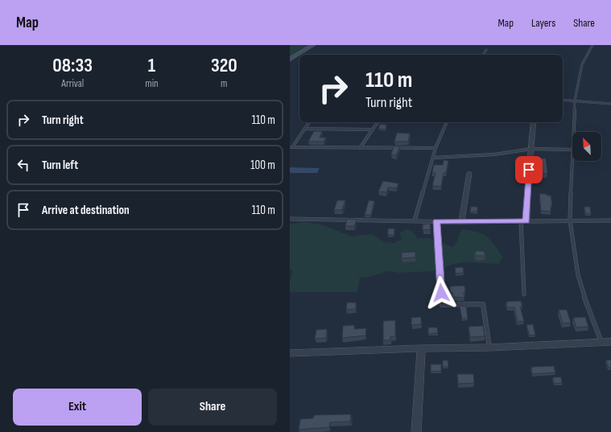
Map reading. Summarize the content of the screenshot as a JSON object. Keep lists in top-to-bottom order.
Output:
{
  "north": "top left",
  "page": {
    "header": "Map",
    "nav": ["Map", "Layers", "Share"],
    "eta": [
      "08:33",
      "Arrival",
      "1",
      "min",
      "320",
      "m"
    ],
    "turn": ["110 m", "Turn right"],
    "list": [
      {
        "name": "Turn right",
        "value": "110 m"
      },
      {
        "name": "Turn left",
        "value": "100 m"
      },
      {
        "name": "Arrive at destination",
        "value": "110 m"
      }
    ],
    "buttons": ["Exit", "Share"]
  }
}
